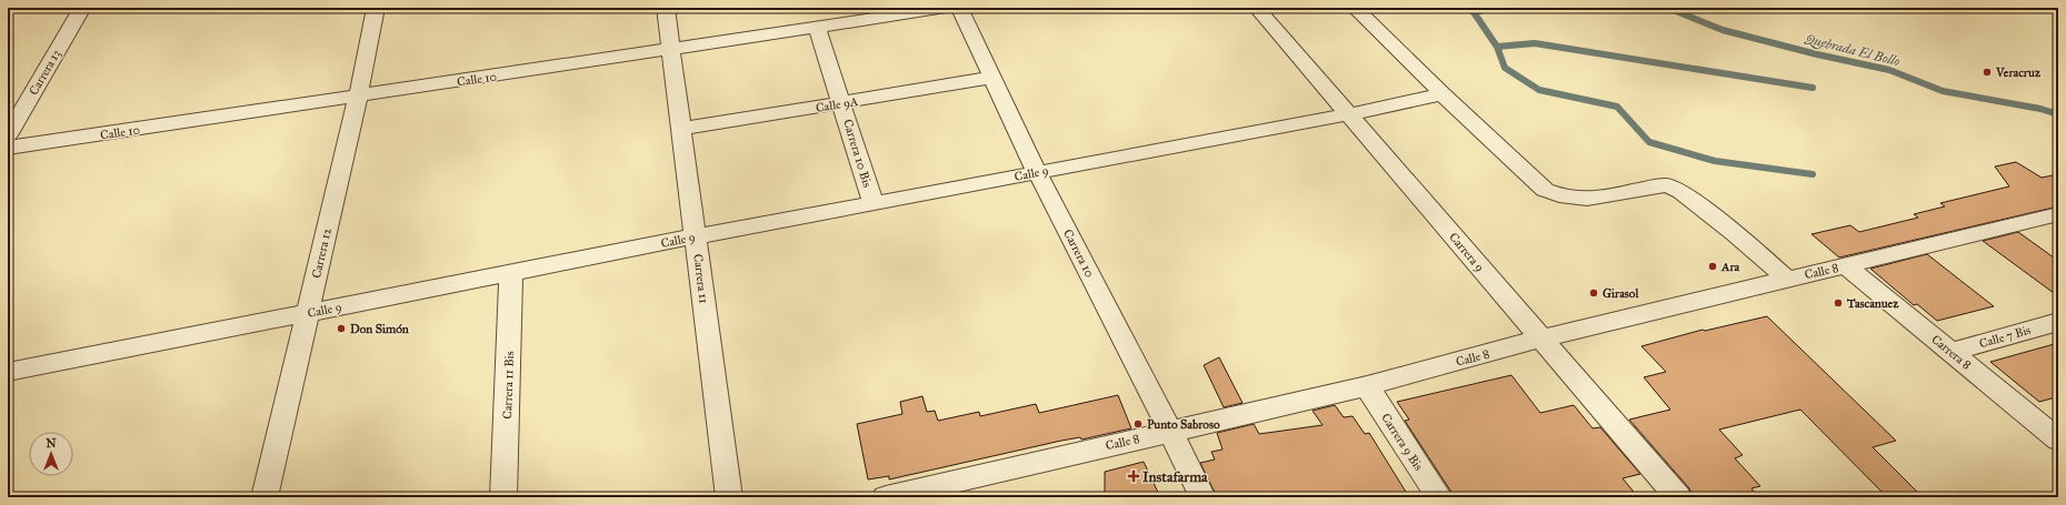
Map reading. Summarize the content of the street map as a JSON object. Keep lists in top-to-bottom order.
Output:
{
  "streets": {
    "street": [
      "Carrera 13",
      "Calle 10",
      "Calle 9A",
      "Carrera 10 Bis",
      "Calle 9",
      "Carrera 9",
      "Carrera 12",
      "Carrera 10",
      "Calle 8",
      "Carrera 11",
      "Calle 7 Bis",
      "Carrera 8",
      "Carrera 11 Bis",
      "Carrera 9 Bis"
    ]
  },
  "crossings": [
    ["Calle 10", "Carrera 10 Bis"],
    ["Calle 10", "Carrera 12"],
    ["Calle 10", "Carrera 11"],
    ["Calle 9A", "Carrera 10 Bis"],
    ["Calle 9A", "Carrera 10"],
    ["Calle 9A", "Carrera 11"],
    ["Carrera 10 Bis", "Calle 9"],
    ["Calle 9", "Carrera 9"],
    ["Calle 9", "Carrera 12"],
    ["Calle 9", "Carrera 10"],
    ["Calle 9", "Carrera 11"],
    ["Calle 9", "Carrera 11 Bis"],
    ["Carrera 9", "Calle 8"],
    ["Carrera 10", "Calle 8"],
    ["Calle 8", "Carrera 8"],
    ["Calle 8", "Carrera 9 Bis"],
    ["Calle 7 Bis", "Carrera 8"]
  ],
  "water": ["Quebrada El Bollo"],
  "places": {
    "other": [
      "Veracruz",
      "Ara",
      "Girasol",
      "Tascanuez",
      "Don Simón",
      "Punto Sabroso"
    ],
    "health": ["Instafarma"]
  },
  "north": "top"
}
